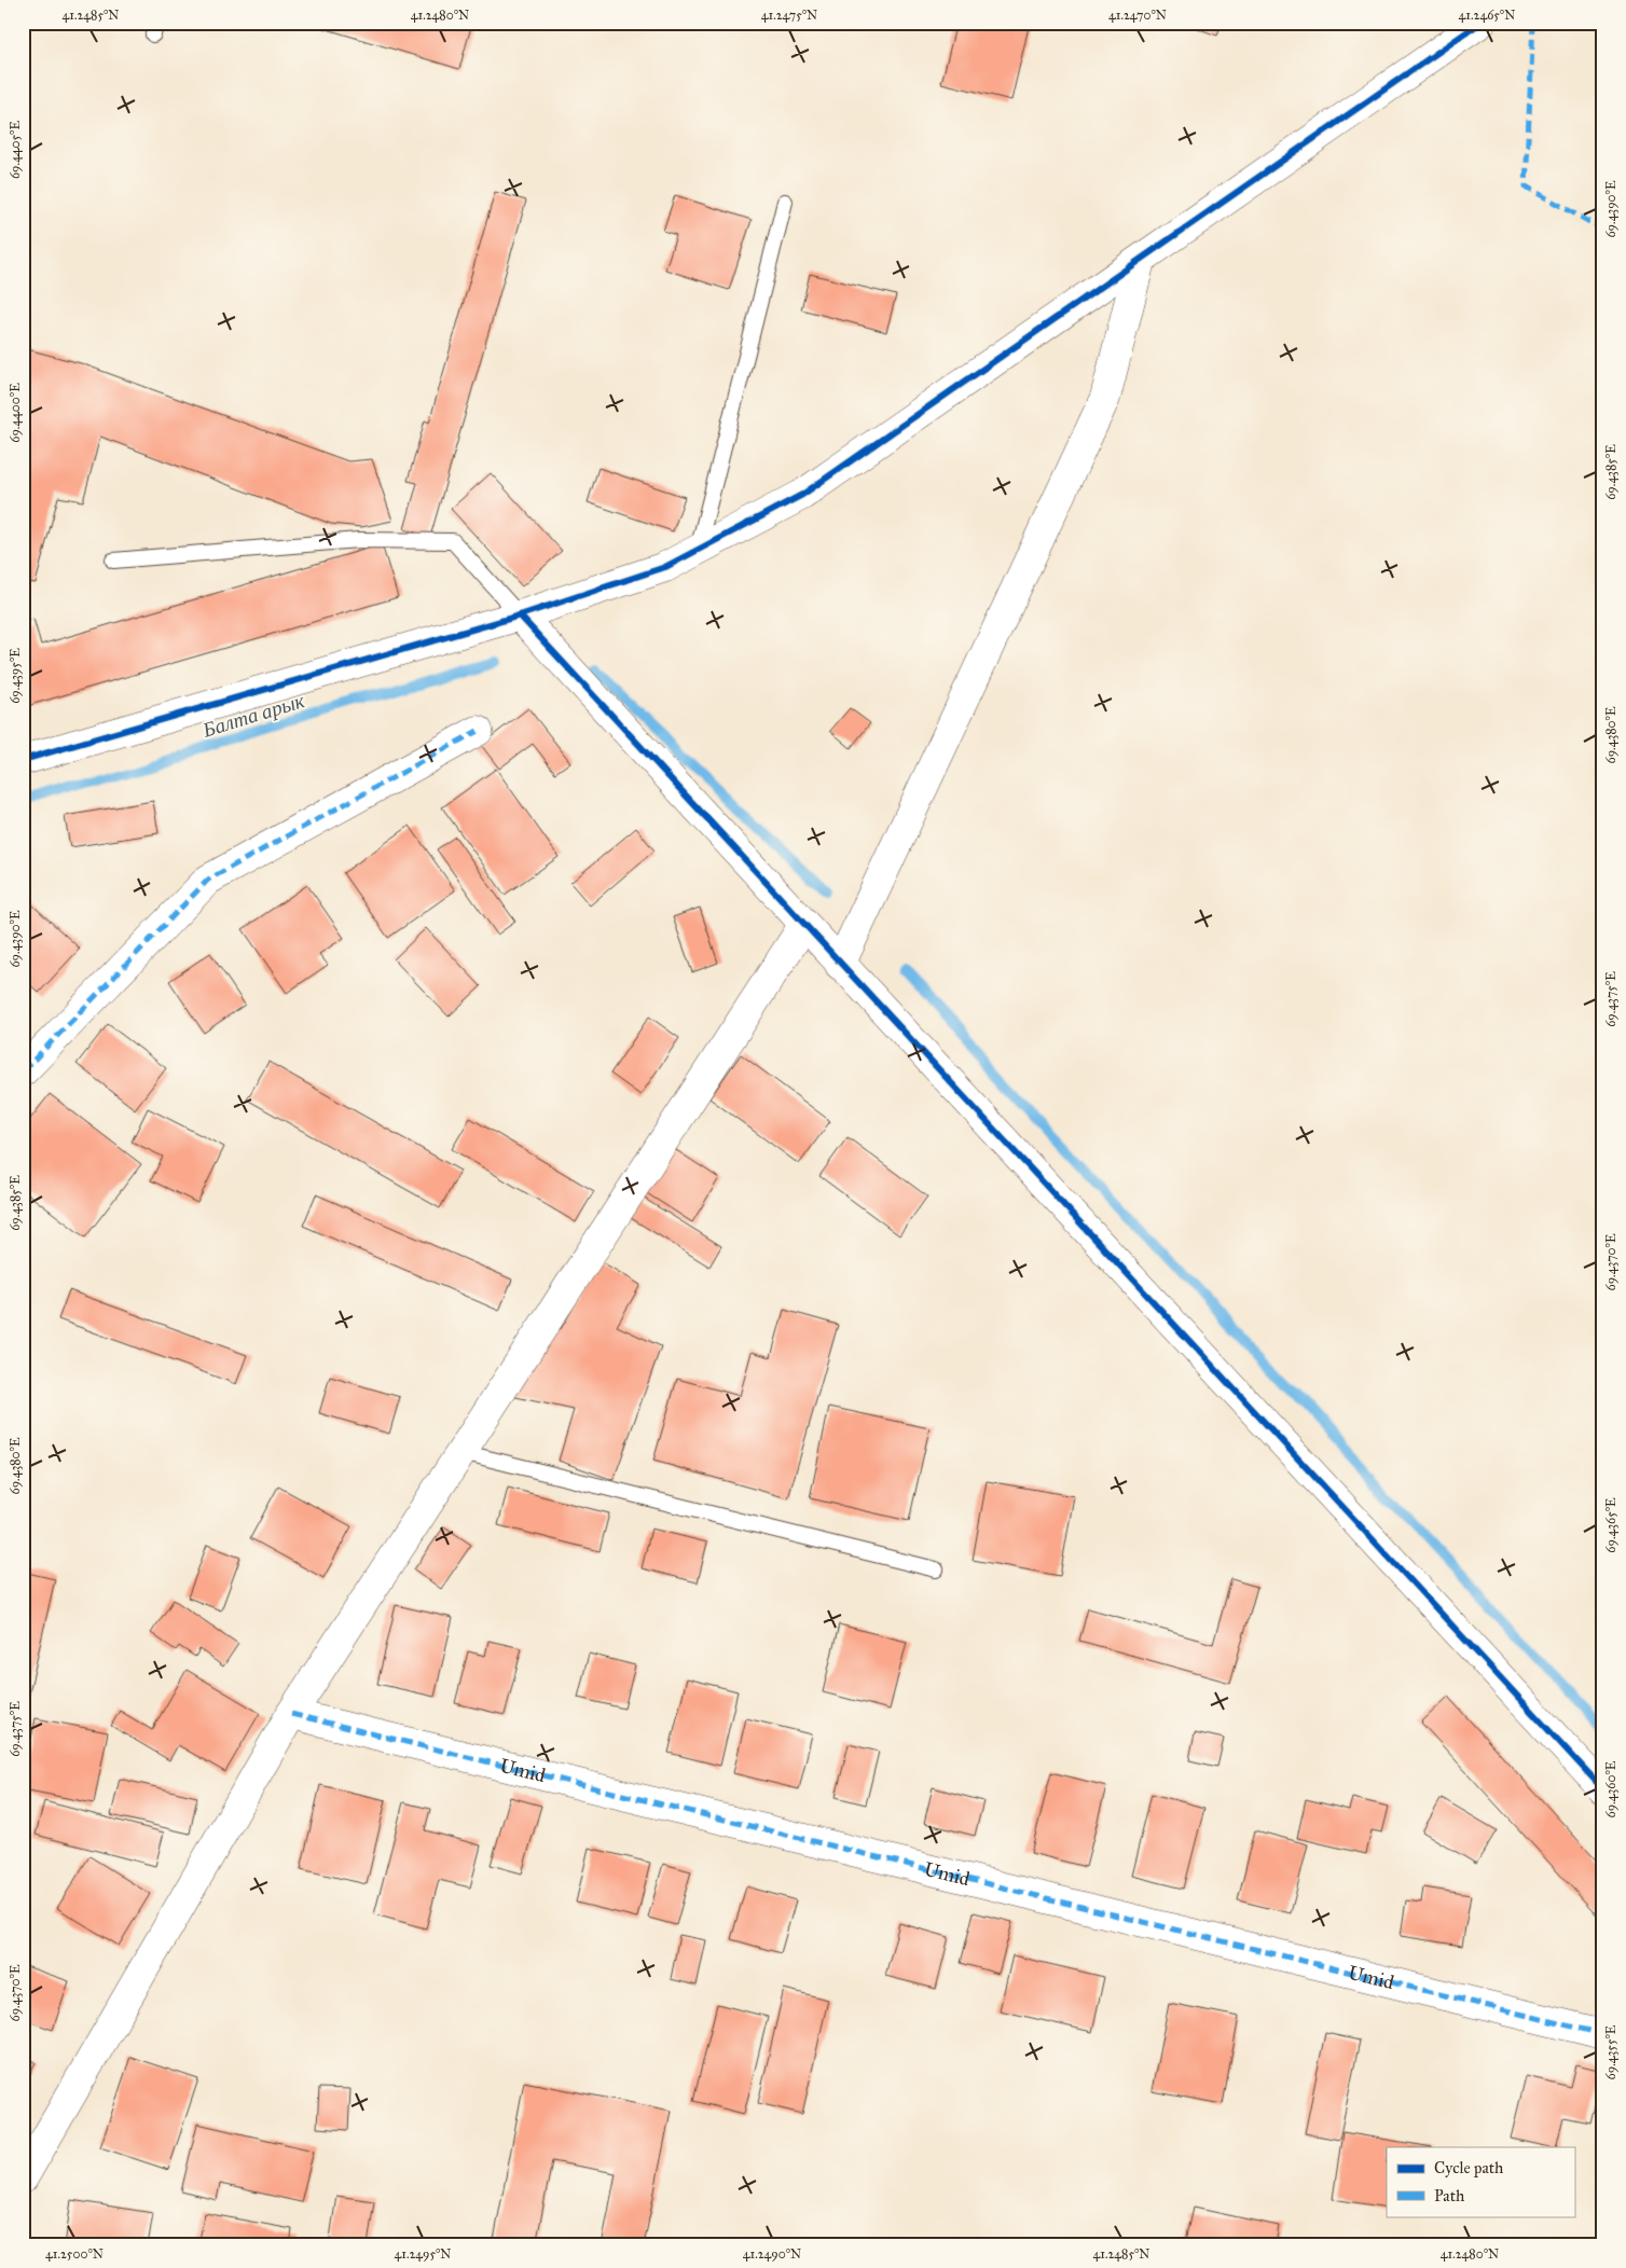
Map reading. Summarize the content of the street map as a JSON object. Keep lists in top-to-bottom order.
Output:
{
  "streets": {
    "street": ["Umid"]
  },
  "water": ["Балта арык"],
  "legend": ["Cycle path", "Path"],
  "coordinates": [
    "41.2485°N",
    "41.2480°N",
    "41.2475°N",
    "41.2470°N",
    "41.2465°N",
    "69.4405°E",
    "69.4390°E",
    "69.4400°E",
    "69.4385°E",
    "69.4395°E",
    "69.4380°E",
    "69.4375°E",
    "69.4370°E",
    "69.4365°E",
    "69.4360°E",
    "69.4355°E",
    "41.2500°N",
    "41.2495°N",
    "41.2490°N"
  ]
}
